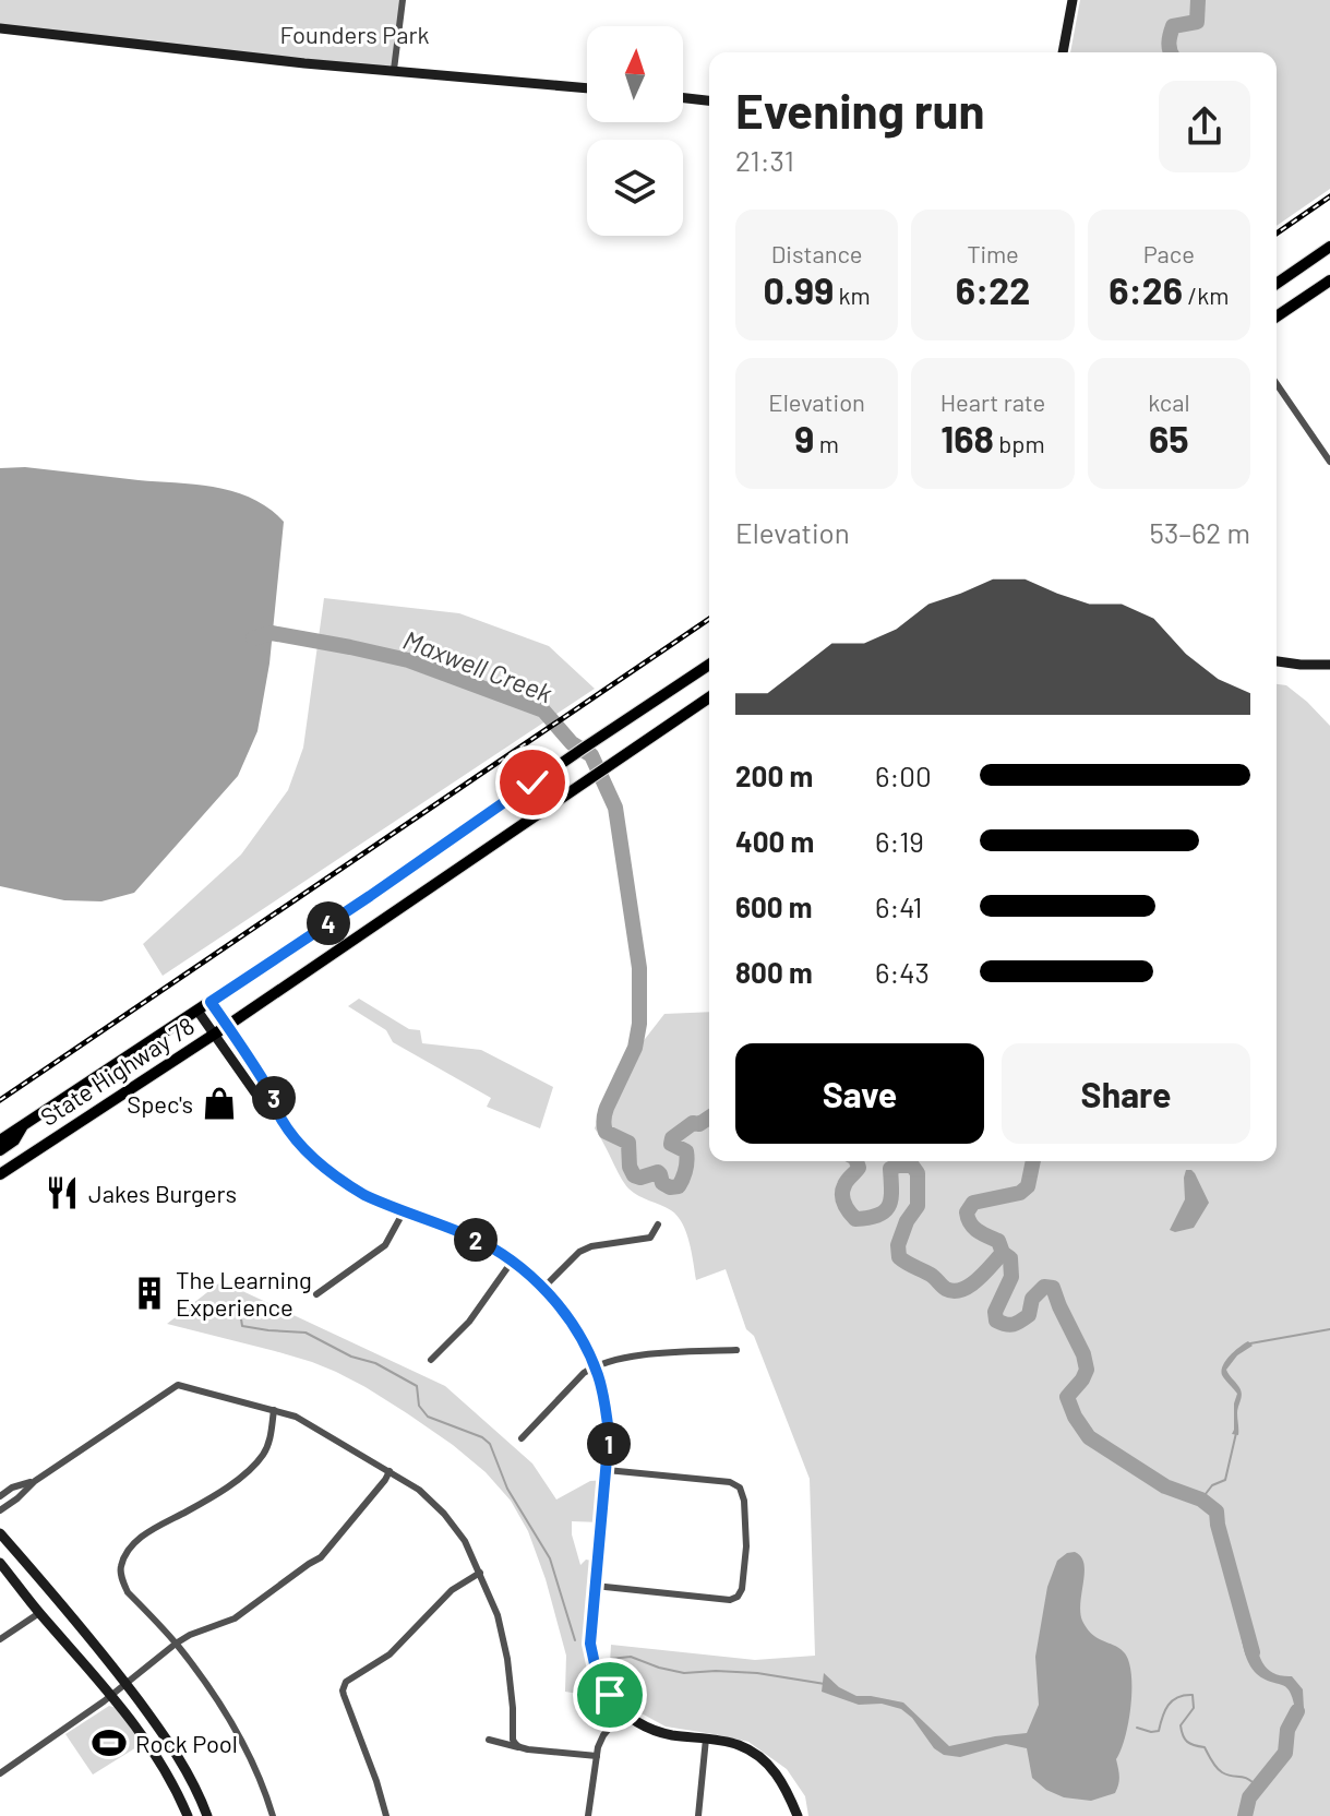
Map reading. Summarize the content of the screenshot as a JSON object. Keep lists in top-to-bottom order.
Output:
{
  "streets": {
    "main road": ["State Highway 78"]
  },
  "water": ["Maxwell Creek"],
  "parks": ["Founders Park"],
  "places": {
    "shop": ["Spec's"],
    "restaurant": ["Jakes Burgers"],
    "building": ["The Learning Experience"],
    "sports": ["Rock Pool"]
  },
  "north": "top",
  "page": {
    "heading": ["Evening run", "21:31"],
    "stats": [
      ["Distance", "0.99 km"],
      ["Time", "6:22"],
      ["Pace", "6:26 /km"],
      ["Elevation", "9 m"],
      ["Heart rate", "168 bpm"],
      ["kcal", "65"]
    ],
    "chart": ["Elevation", "53–62 m"],
    "list": [
      {
        "name": "200 m",
        "note": "6:00"
      },
      {
        "name": "400 m",
        "note": "6:19"
      },
      {
        "name": "600 m",
        "note": "6:41"
      },
      {
        "name": "800 m",
        "note": "6:43"
      }
    ],
    "pins": [
      "4",
      "3",
      "2",
      "1"
    ],
    "buttons": ["Save", "Share"]
  }
}
